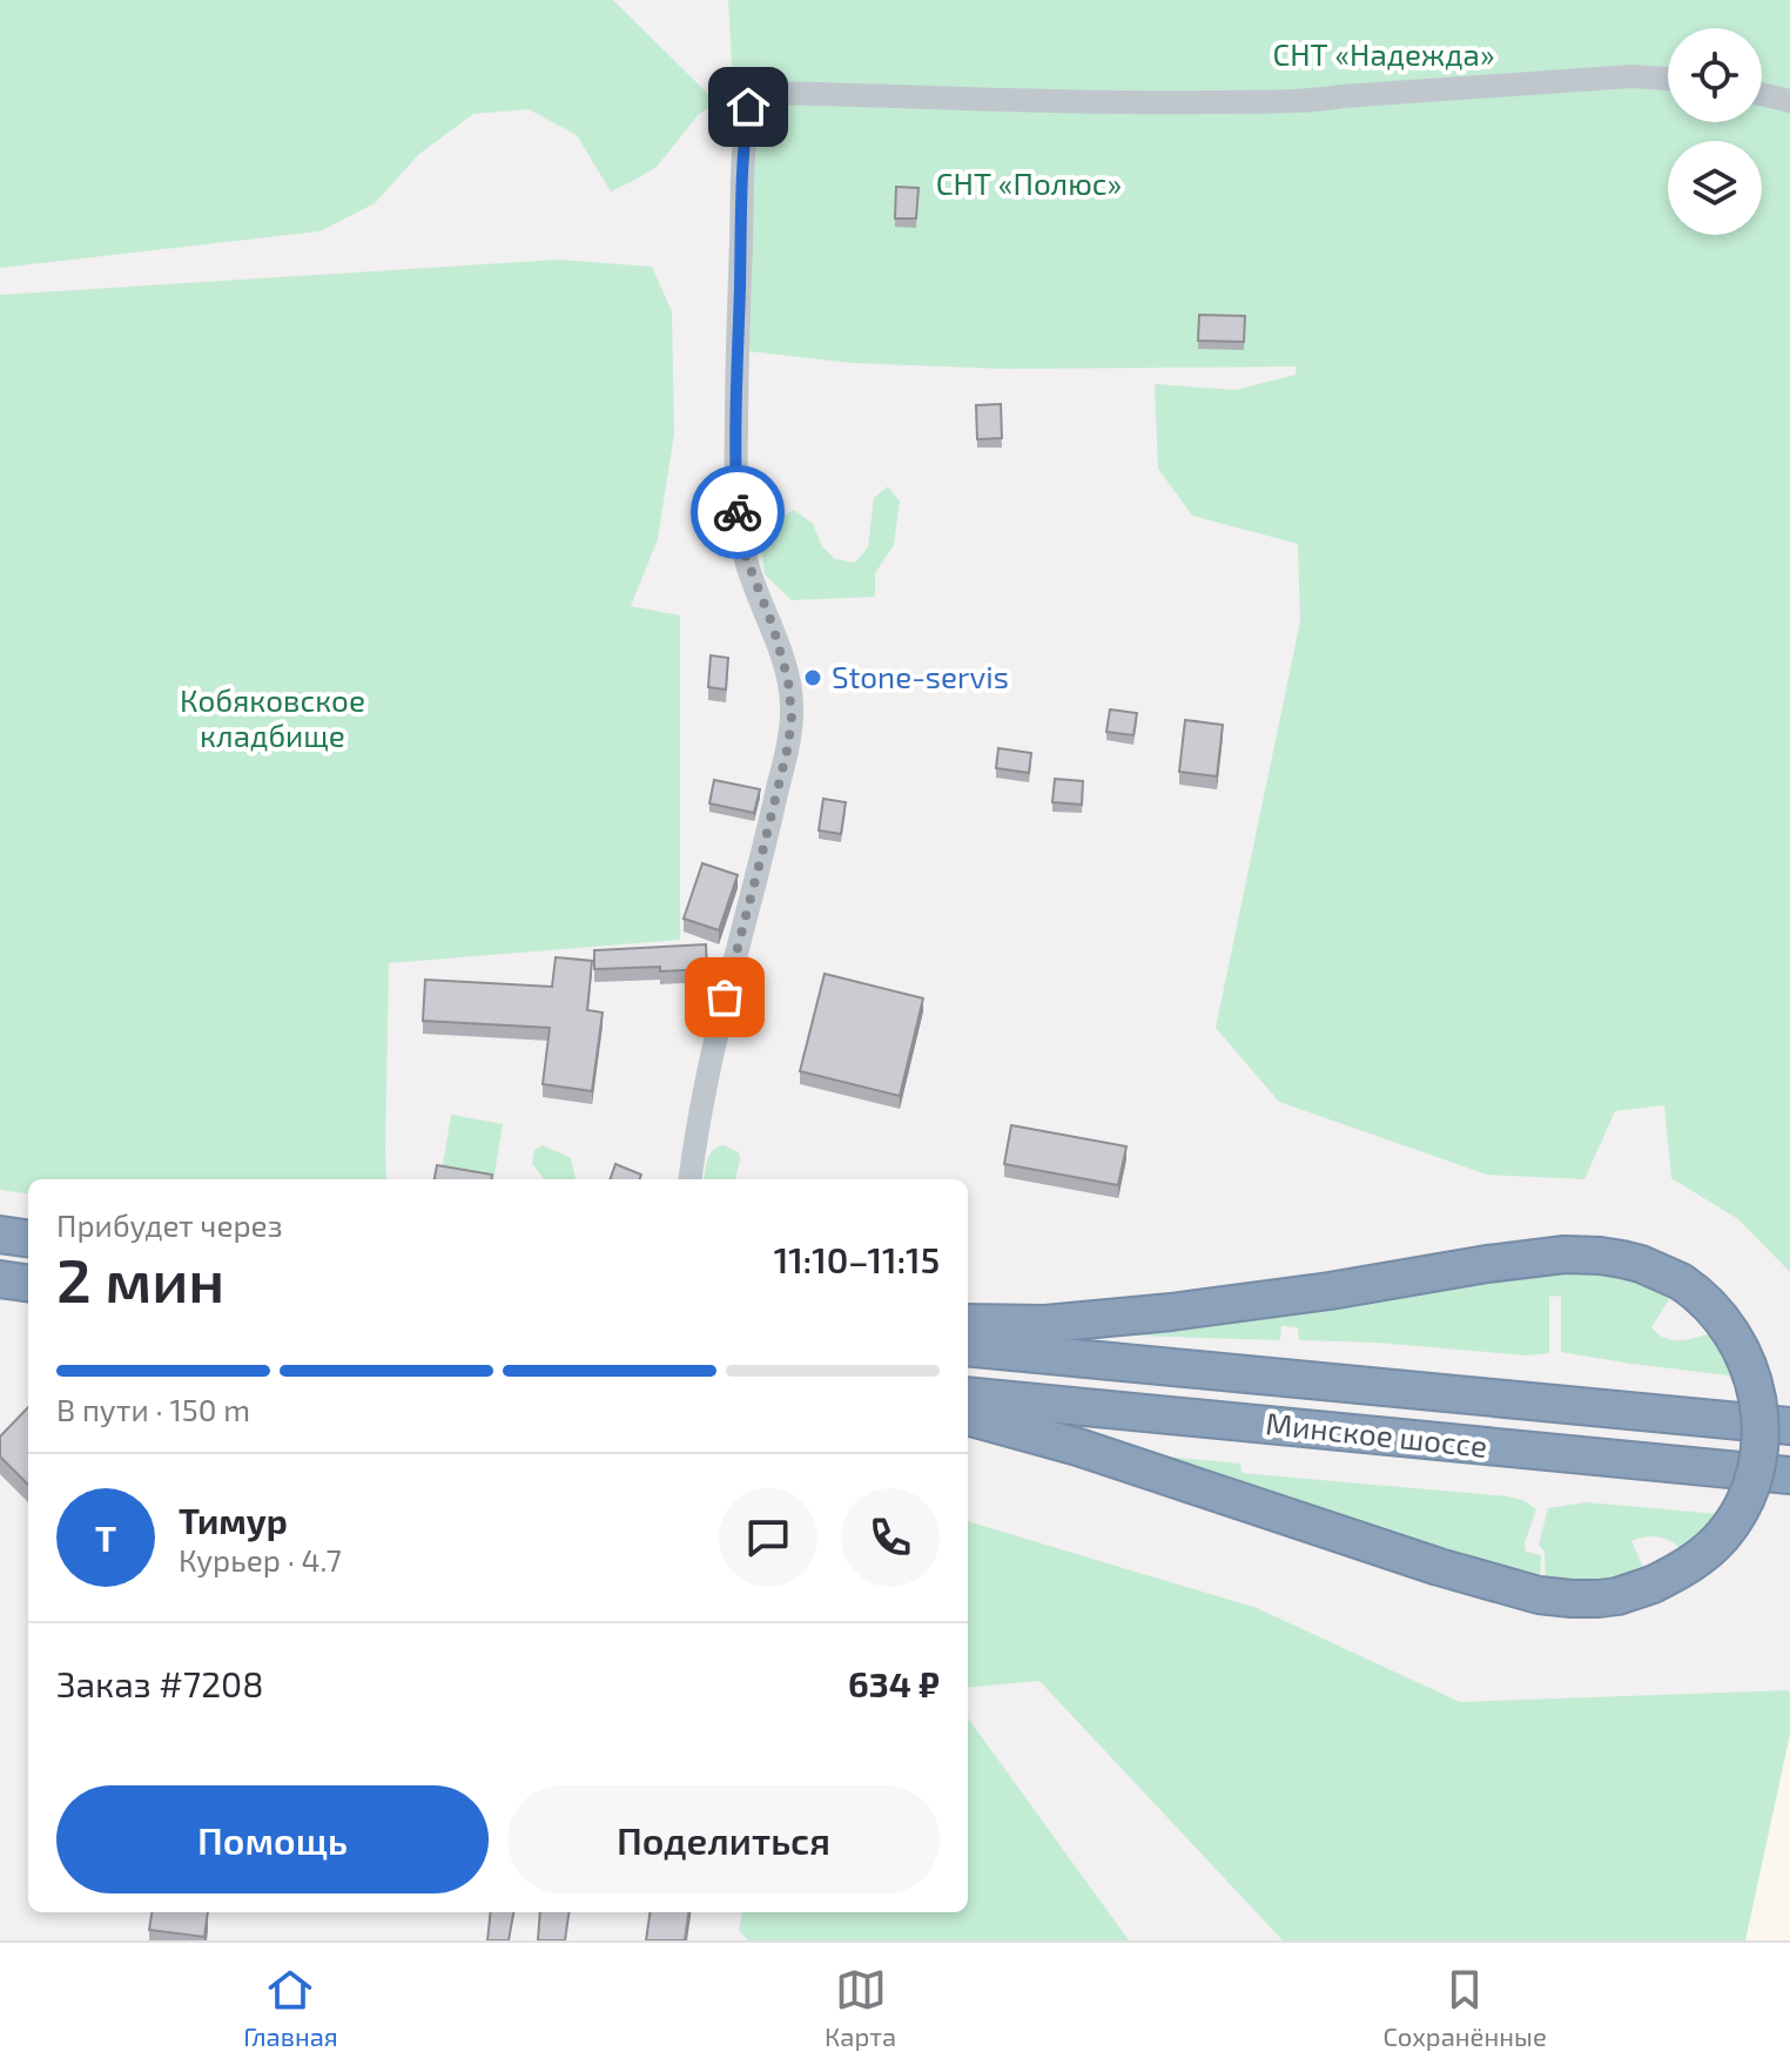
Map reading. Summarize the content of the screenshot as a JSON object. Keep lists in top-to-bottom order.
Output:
{
  "streets": {
    "highway": ["Минское шоссе"]
  },
  "parks": ["СНТ «Надежда»", "СНТ «Полюс»", "Кобяковское кладбище"],
  "places": ["Stone-servis"],
  "page": {
    "heading": ["2 мин", "Прибудет через", "11:10–11:15"],
    "panel": [
      "Тимур",
      "Курьер · 4.7",
      "Заказ #7208",
      "634 ₽"
    ],
    "bar": "В пути · 150 m",
    "round": "Т",
    "buttons": ["Помощь", "Поделиться"],
    "tabs": ["Главная", "Карта", "Сохранённые"]
  }
}
